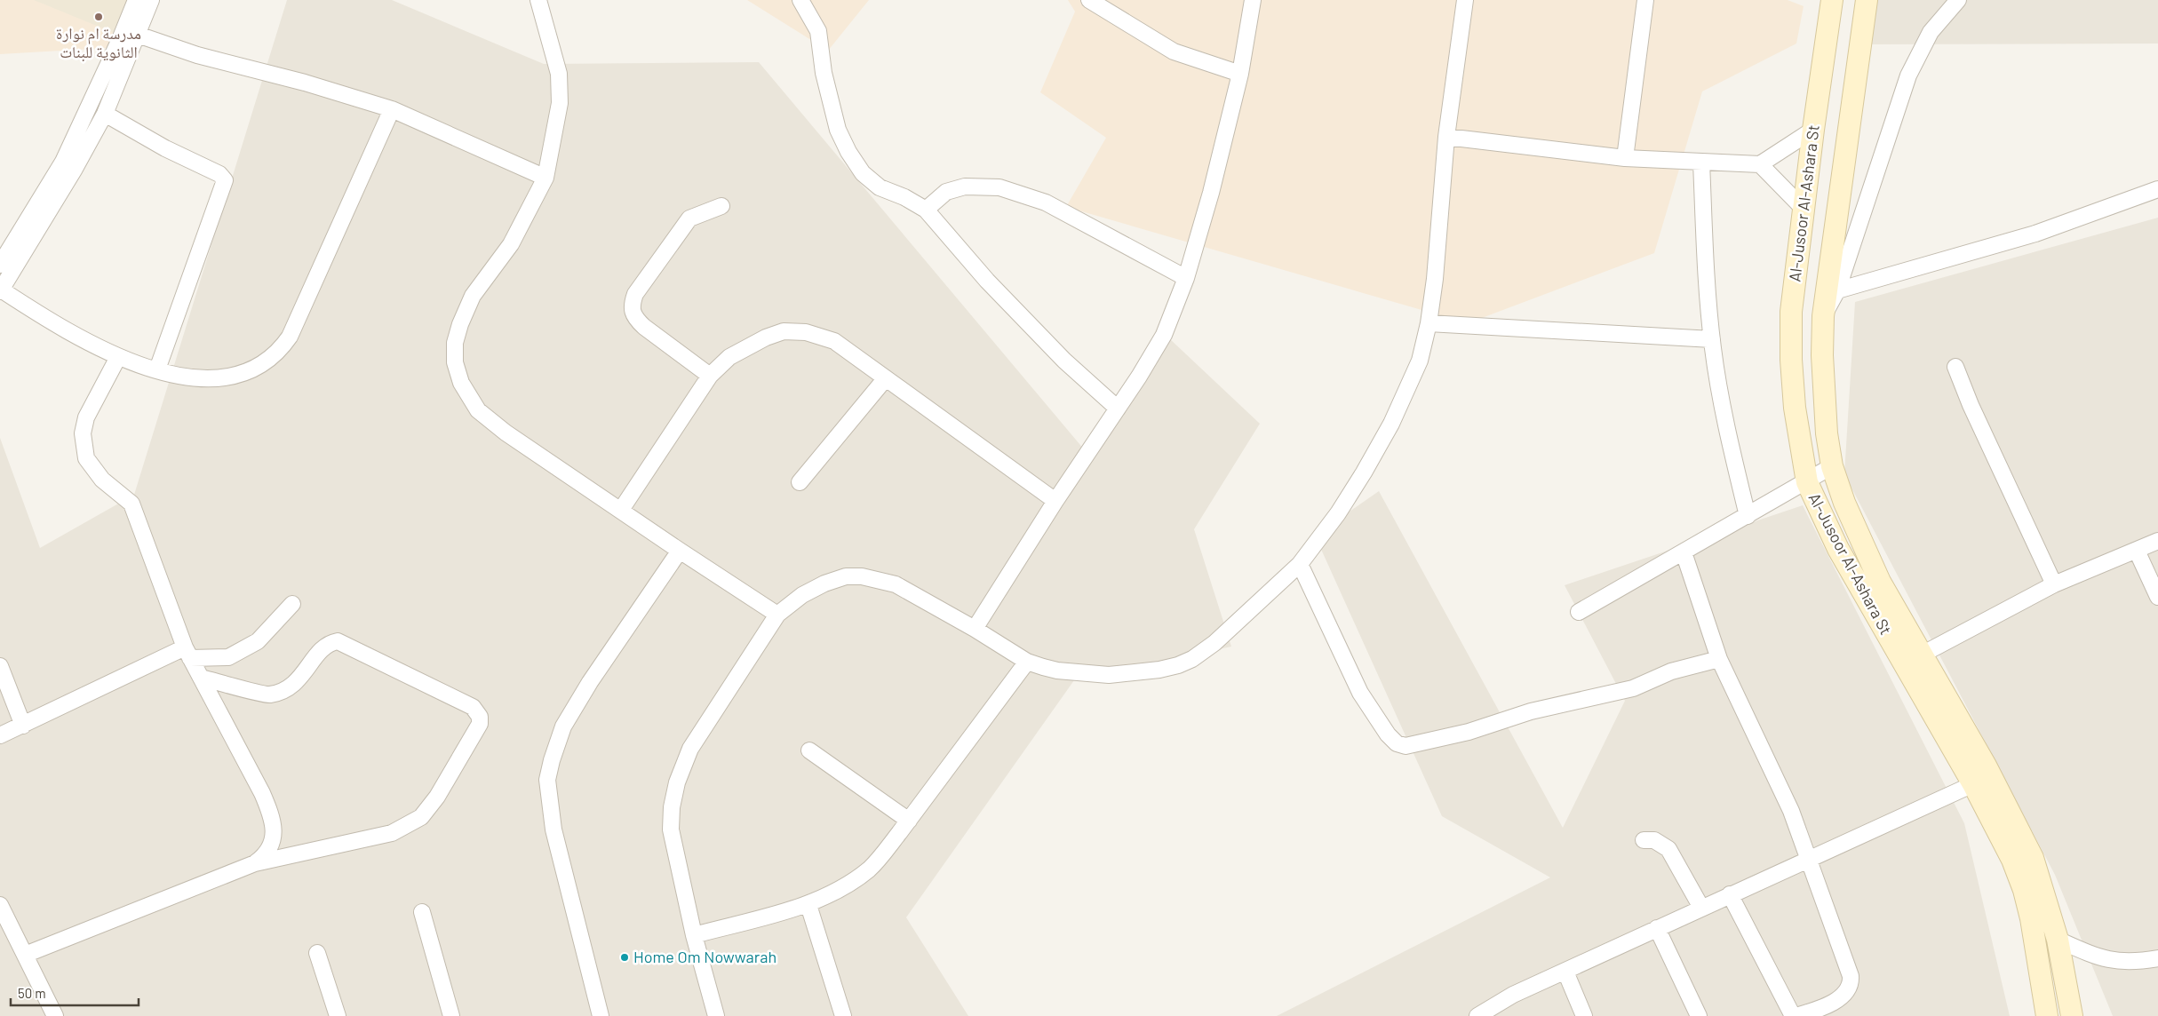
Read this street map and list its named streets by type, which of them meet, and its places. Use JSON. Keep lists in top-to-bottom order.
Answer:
{
  "streets": {
    "main road": ["Al-Jusoor Al-Ashara St"]
  },
  "places": ["مدرسة ام نوارة الثانوية للبنات", "Home Om Nowwarah"],
  "scale_bar": "50 m"
}
